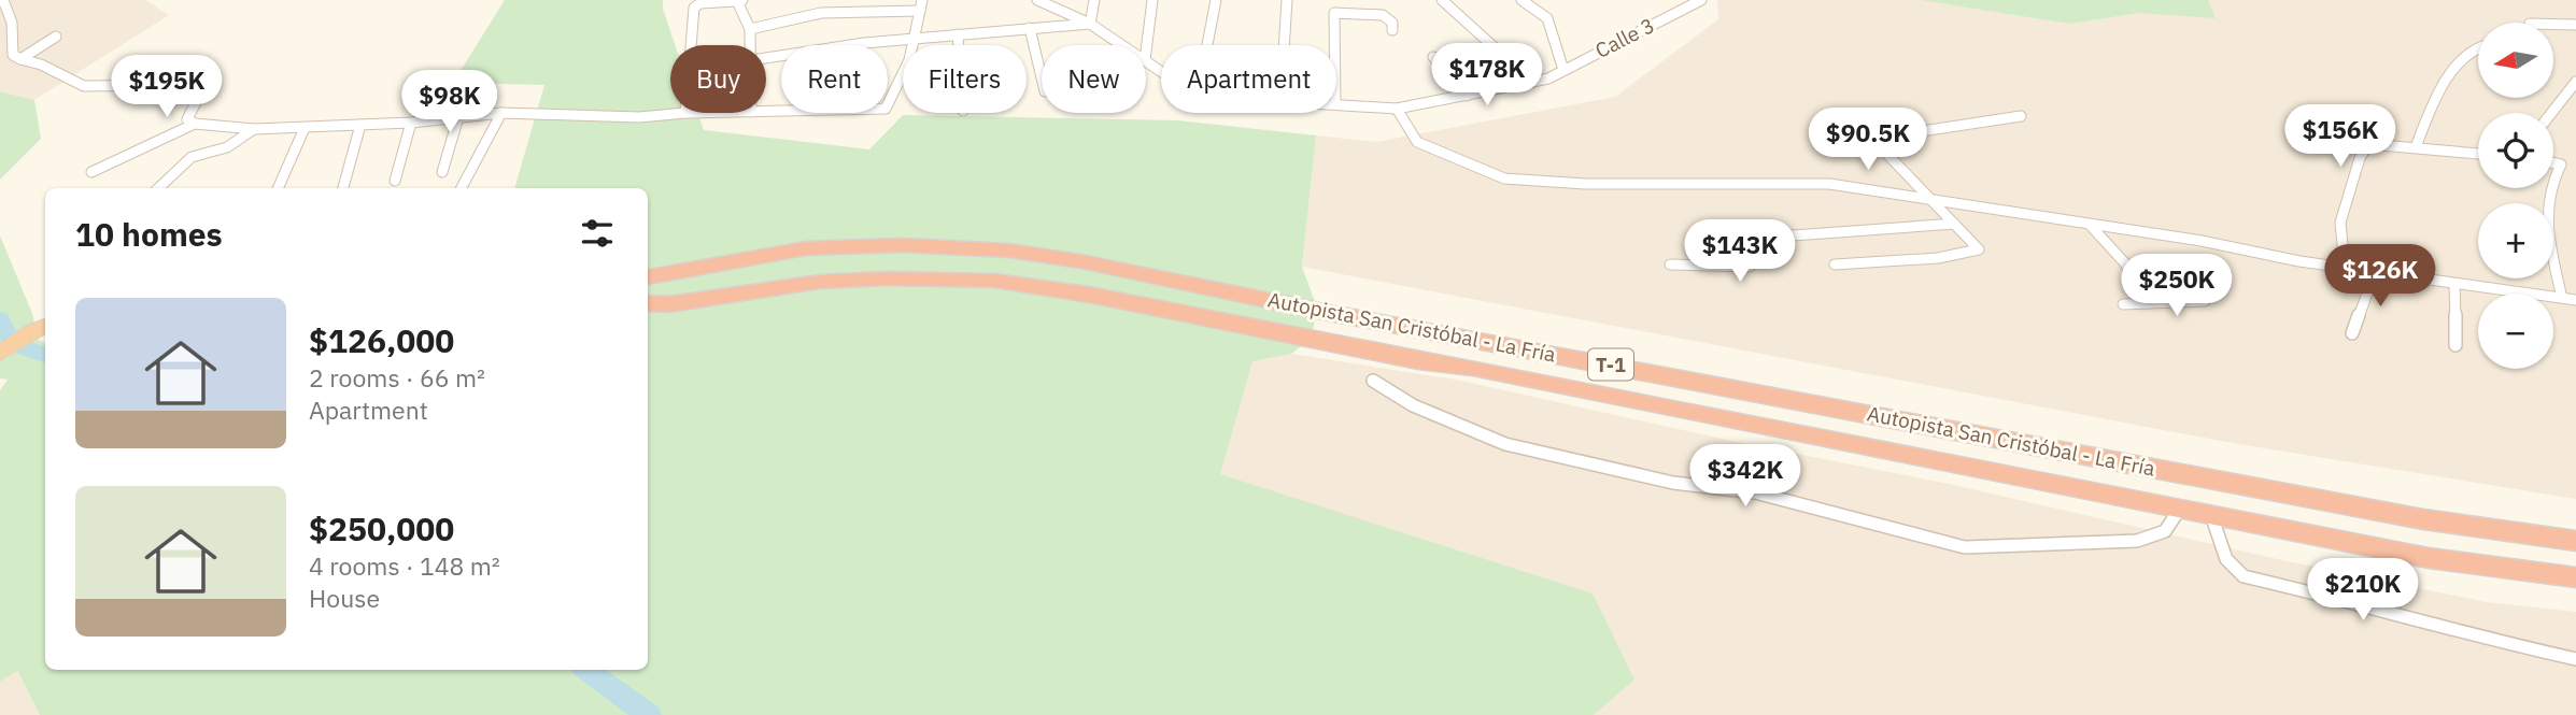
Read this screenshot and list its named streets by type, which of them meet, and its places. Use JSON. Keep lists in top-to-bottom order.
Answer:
{
  "streets": {
    "highway": ["Autopista San Cristóbal - La Fría", "T-1"],
    "street": ["Calle 3"]
  },
  "north": "left",
  "page": {
    "map_buttons": ["+", "−"],
    "price": [
      "$178K",
      "$195K",
      "$98K",
      "$156K",
      "$90.5K",
      "$143K",
      "$126K",
      "$250K",
      "$342K",
      "$210K"
    ],
    "chip": [
      "Buy",
      "Rent",
      "Filters",
      "New",
      "Apartment"
    ],
    "heading": "10 homes",
    "list": [
      {
        "name": "$126,000",
        "note": "2 rooms · 66 m² · Apartment"
      },
      {
        "name": "$250,000",
        "note": "4 rooms · 148 m² · House"
      }
    ]
  }
}
